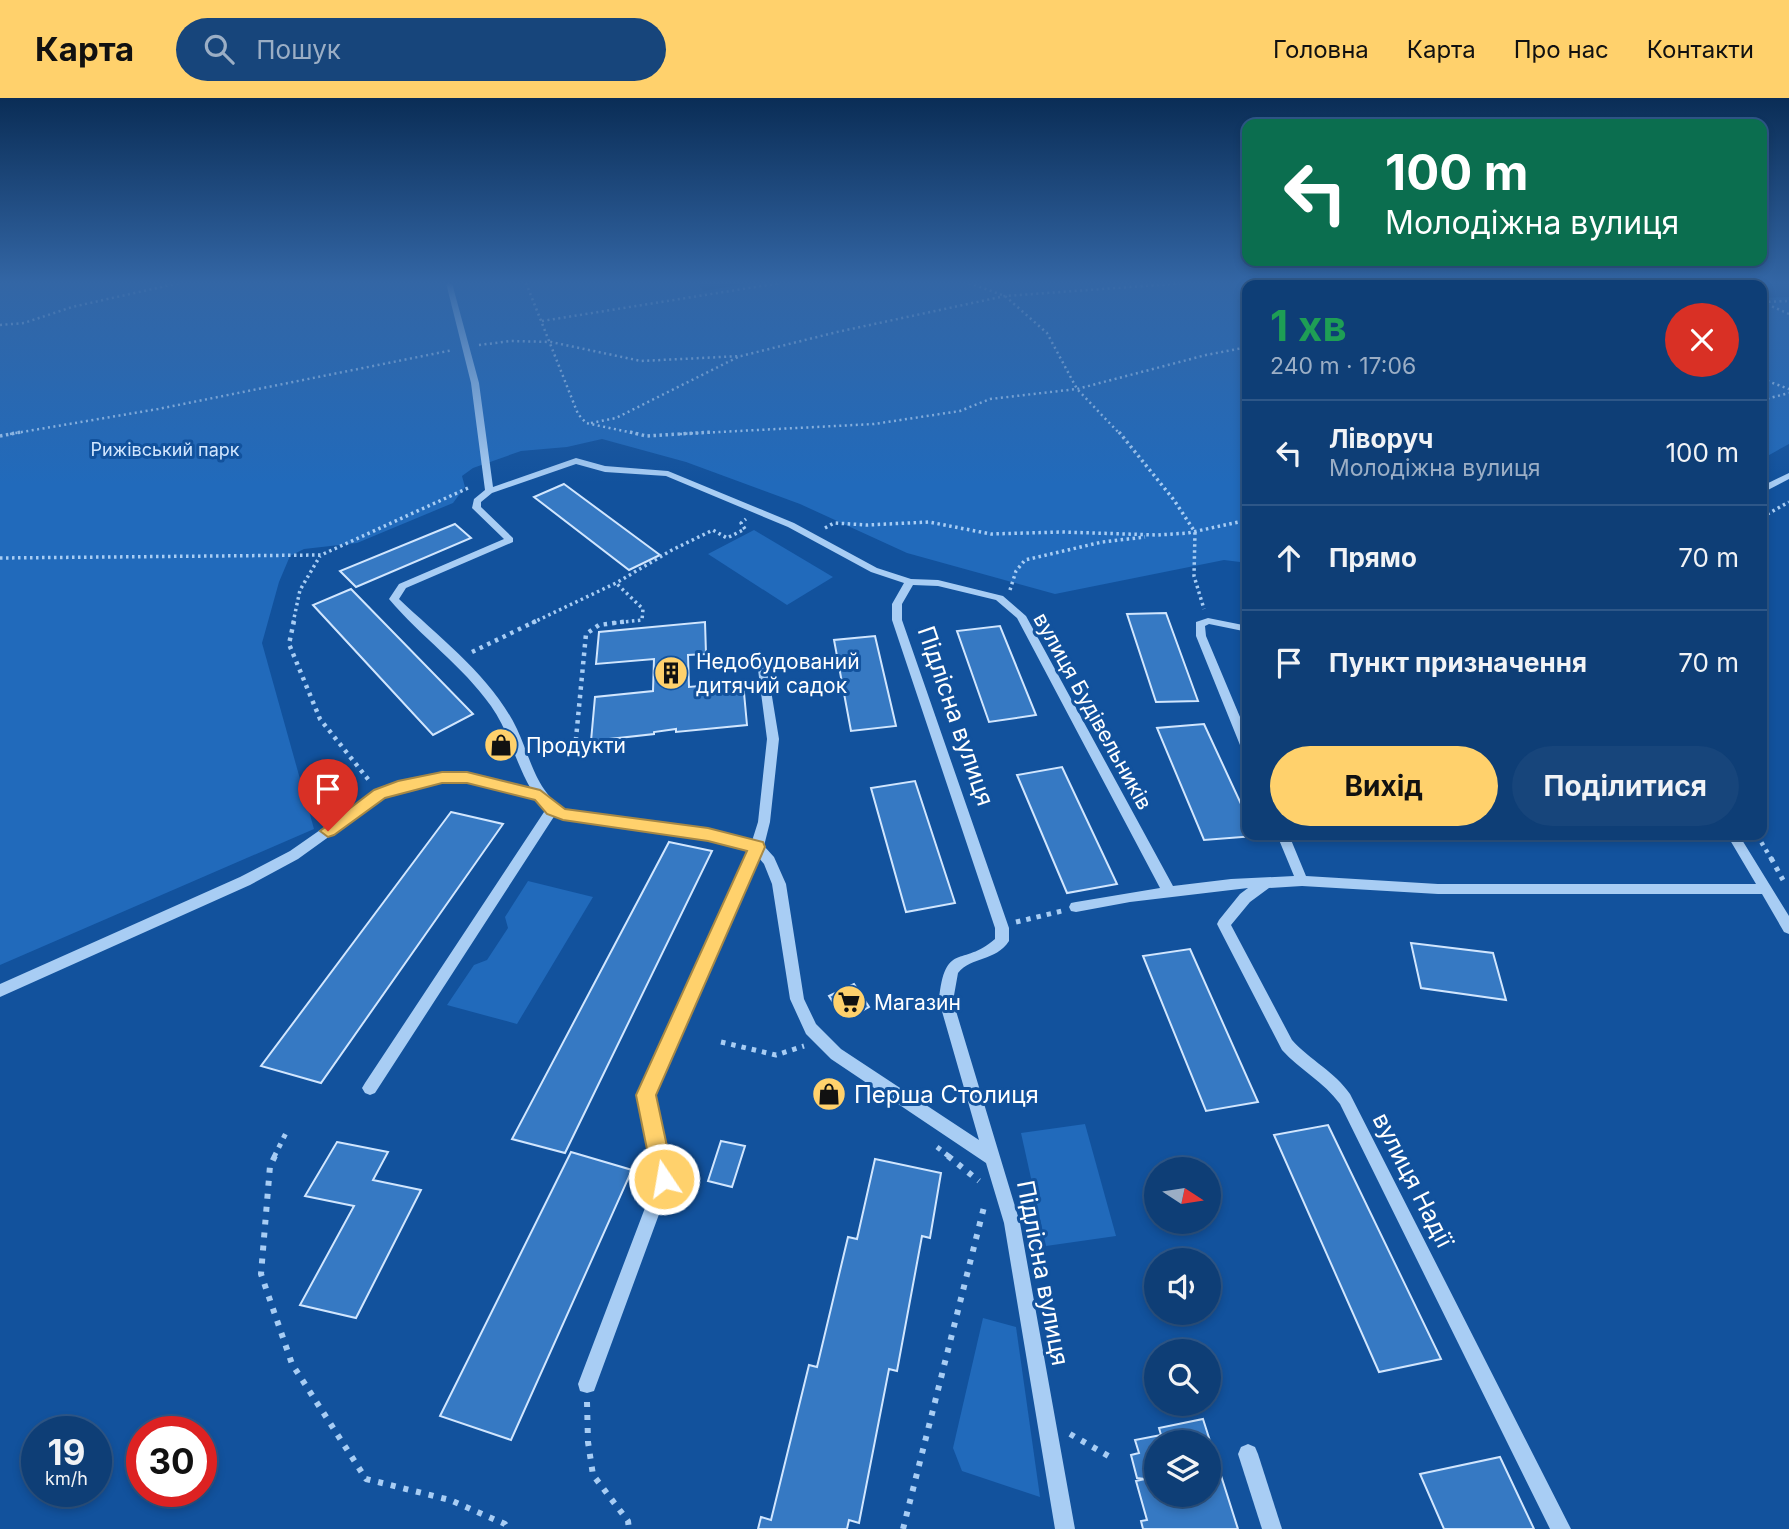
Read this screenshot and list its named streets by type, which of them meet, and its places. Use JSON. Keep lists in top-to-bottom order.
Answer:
{
  "streets": {
    "street": ["вулиця Будівельників", "Підлісна вулиця", "вулиця Надії"]
  },
  "parks": ["Рижівський парк"],
  "places": {
    "building": ["Недобудований дитячий садок"],
    "shop": ["Продукти", "Перша Столиця"],
    "supermarket": ["Магазин"]
  },
  "north": "right",
  "page": {
    "header": "Карта",
    "search": "Пошук",
    "nav": [
      "Головна",
      "Карта",
      "Про нас",
      "Контакти"
    ],
    "turn": ["100 m", "Молодіжна вулиця"],
    "heading": ["1 хв", "240 m · 17:06"],
    "list": [
      {
        "name": "Ліворуч",
        "note": "Молодіжна вулиця",
        "value": "100 m"
      },
      {
        "name": "Прямо",
        "value": "70 m"
      },
      {
        "name": "Пункт призначення",
        "value": "70 m"
      }
    ],
    "buttons": ["Вихід", "Поділитися"],
    "speed": "19 km/h",
    "limit": "30"
  }
}
